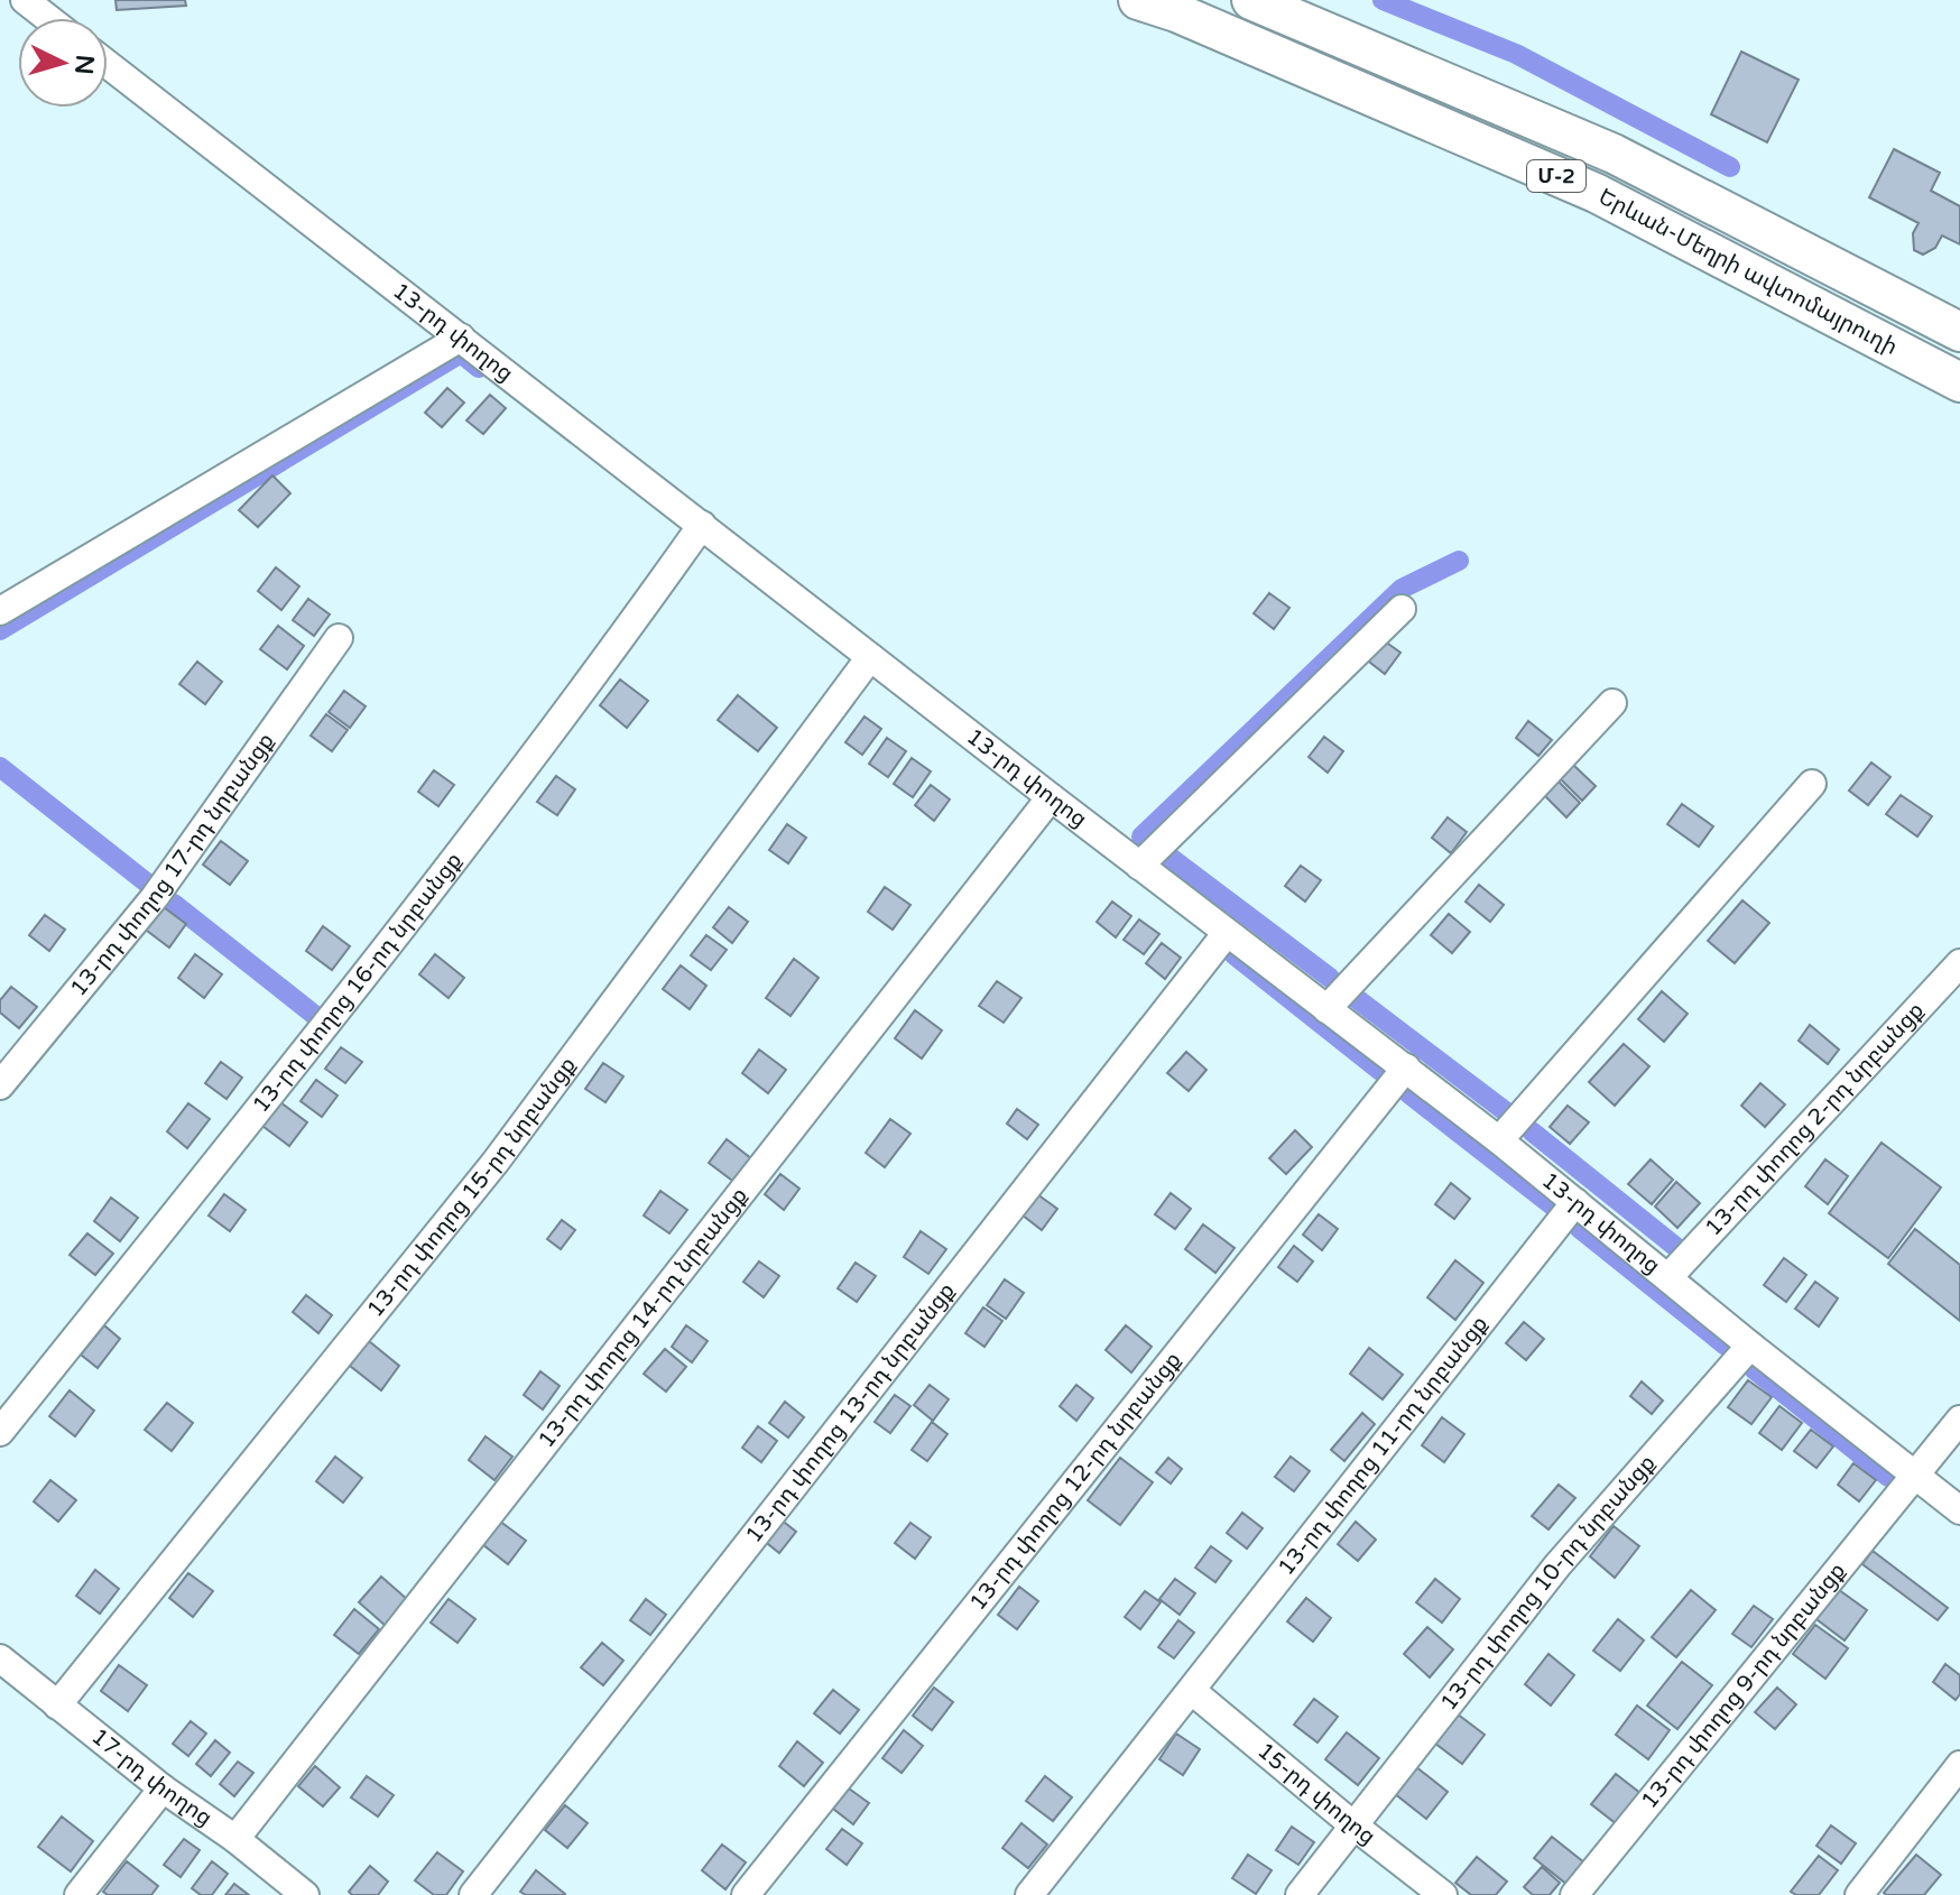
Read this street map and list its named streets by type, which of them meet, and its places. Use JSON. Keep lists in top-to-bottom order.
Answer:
{
  "streets": {
    "highway": ["Մ-2", "Երևան-Մեղրի ավտոմայրուղի"],
    "street": [
      "13-րդ փողոց",
      "13-րդ փողոց 17-րդ նրբանցք",
      "13-րդ փողոց 16-րդ նրբանցք",
      "13-րդ փողոց 2-րդ նրբանցք",
      "13-րդ փողոց 15-րդ նրբանցք",
      "13-րդ փողոց 14-րդ նրբանցք",
      "13-րդ փողոց 13-րդ նրբանցք",
      "13-րդ փողոց 11-րդ նրբանցք",
      "13-րդ փողոց 12-րդ նրբանցք",
      "13-րդ փողոց 10-րդ նրբանցք",
      "13-րդ փողոց 9-րդ նրբանցք",
      "17-րդ փողոց",
      "15-րդ փողոց"
    ]
  },
  "crossings": [
    ["13-րդ փողոց", "13-րդ փողոց 16-րդ նրբանցք"],
    ["13-րդ փողոց", "13-րդ փողոց 2-րդ նրբանցք"],
    ["13-րդ փողոց", "13-րդ փողոց 15-րդ նրբանցք"],
    ["13-րդ փողոց", "13-րդ փողոց 14-րդ նրբանցք"],
    ["13-րդ փողոց", "13-րդ փողոց 13-րդ նրբանցք"],
    ["13-րդ փողոց", "13-րդ փողոց 11-րդ նրբանցք"],
    ["13-րդ փողոց", "13-րդ փողոց 12-րդ նրբանցք"],
    ["13-րդ փողոց", "13-րդ փողոց 10-րդ նրբանցք"],
    ["13-րդ փողոց", "13-րդ փողոց 9-րդ նրբանցք"],
    ["13-րդ փողոց 15-րդ նրբանցք", "17-րդ փողոց"],
    ["13-րդ փողոց 14-րդ նրբանցք", "17-րդ փողոց"],
    ["13-րդ փողոց 11-րդ նրբանցք", "15-րդ փողոց"],
    ["13-րդ փողոց 10-րդ նրբանցք", "15-րդ փողոց"]
  ],
  "north": "right"
}
